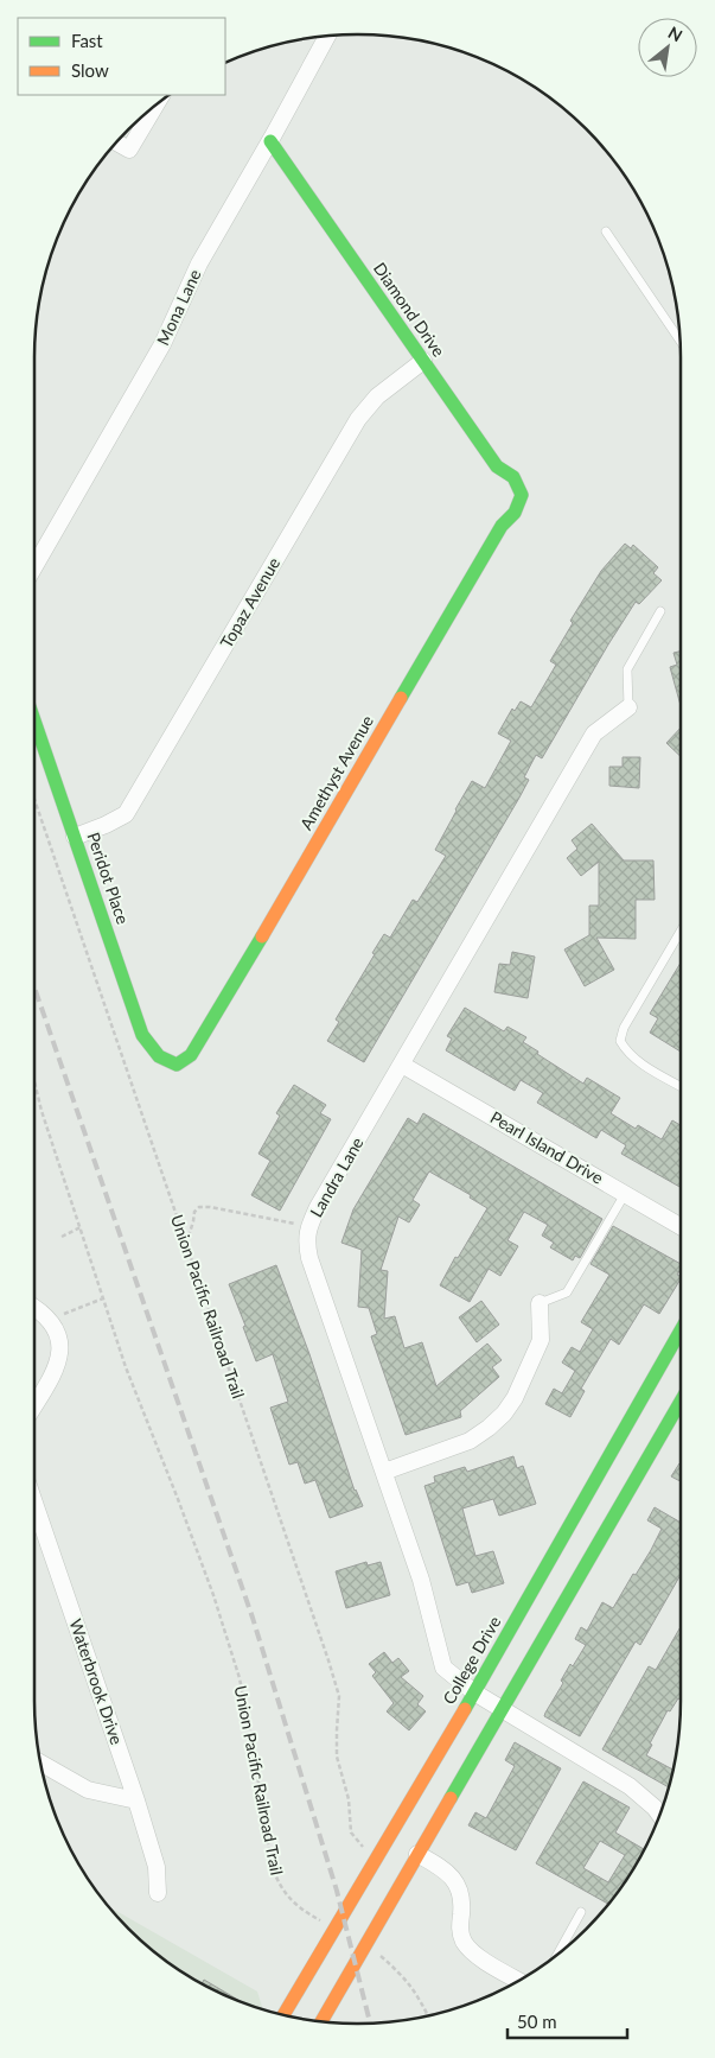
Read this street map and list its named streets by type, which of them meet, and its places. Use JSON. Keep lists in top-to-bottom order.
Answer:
{
  "streets": {
    "main road": [
      "Diamond Drive",
      "Amethyst Avenue",
      "Peridot Place",
      "College Drive"
    ],
    "street": [
      "Mona Lane",
      "Topaz Avenue",
      "Pearl Island Drive",
      "Landra Lane",
      "Waterbrook Drive"
    ],
    "path": ["Union Pacific Railroad Trail"]
  },
  "crossings": [
    ["Mona Lane", "Diamond Drive"],
    ["Diamond Drive", "Topaz Avenue"],
    ["Diamond Drive", "Amethyst Avenue"],
    ["Topaz Avenue", "Peridot Place"],
    ["Amethyst Avenue", "Peridot Place"],
    ["Pearl Island Drive", "Landra Lane"],
    ["Landra Lane", "College Drive"],
    ["Union Pacific Railroad Trail", "College Drive"]
  ],
  "legend": ["Fast", "Slow"],
  "scale_bar": "50 m",
  "north": "top right"
}
